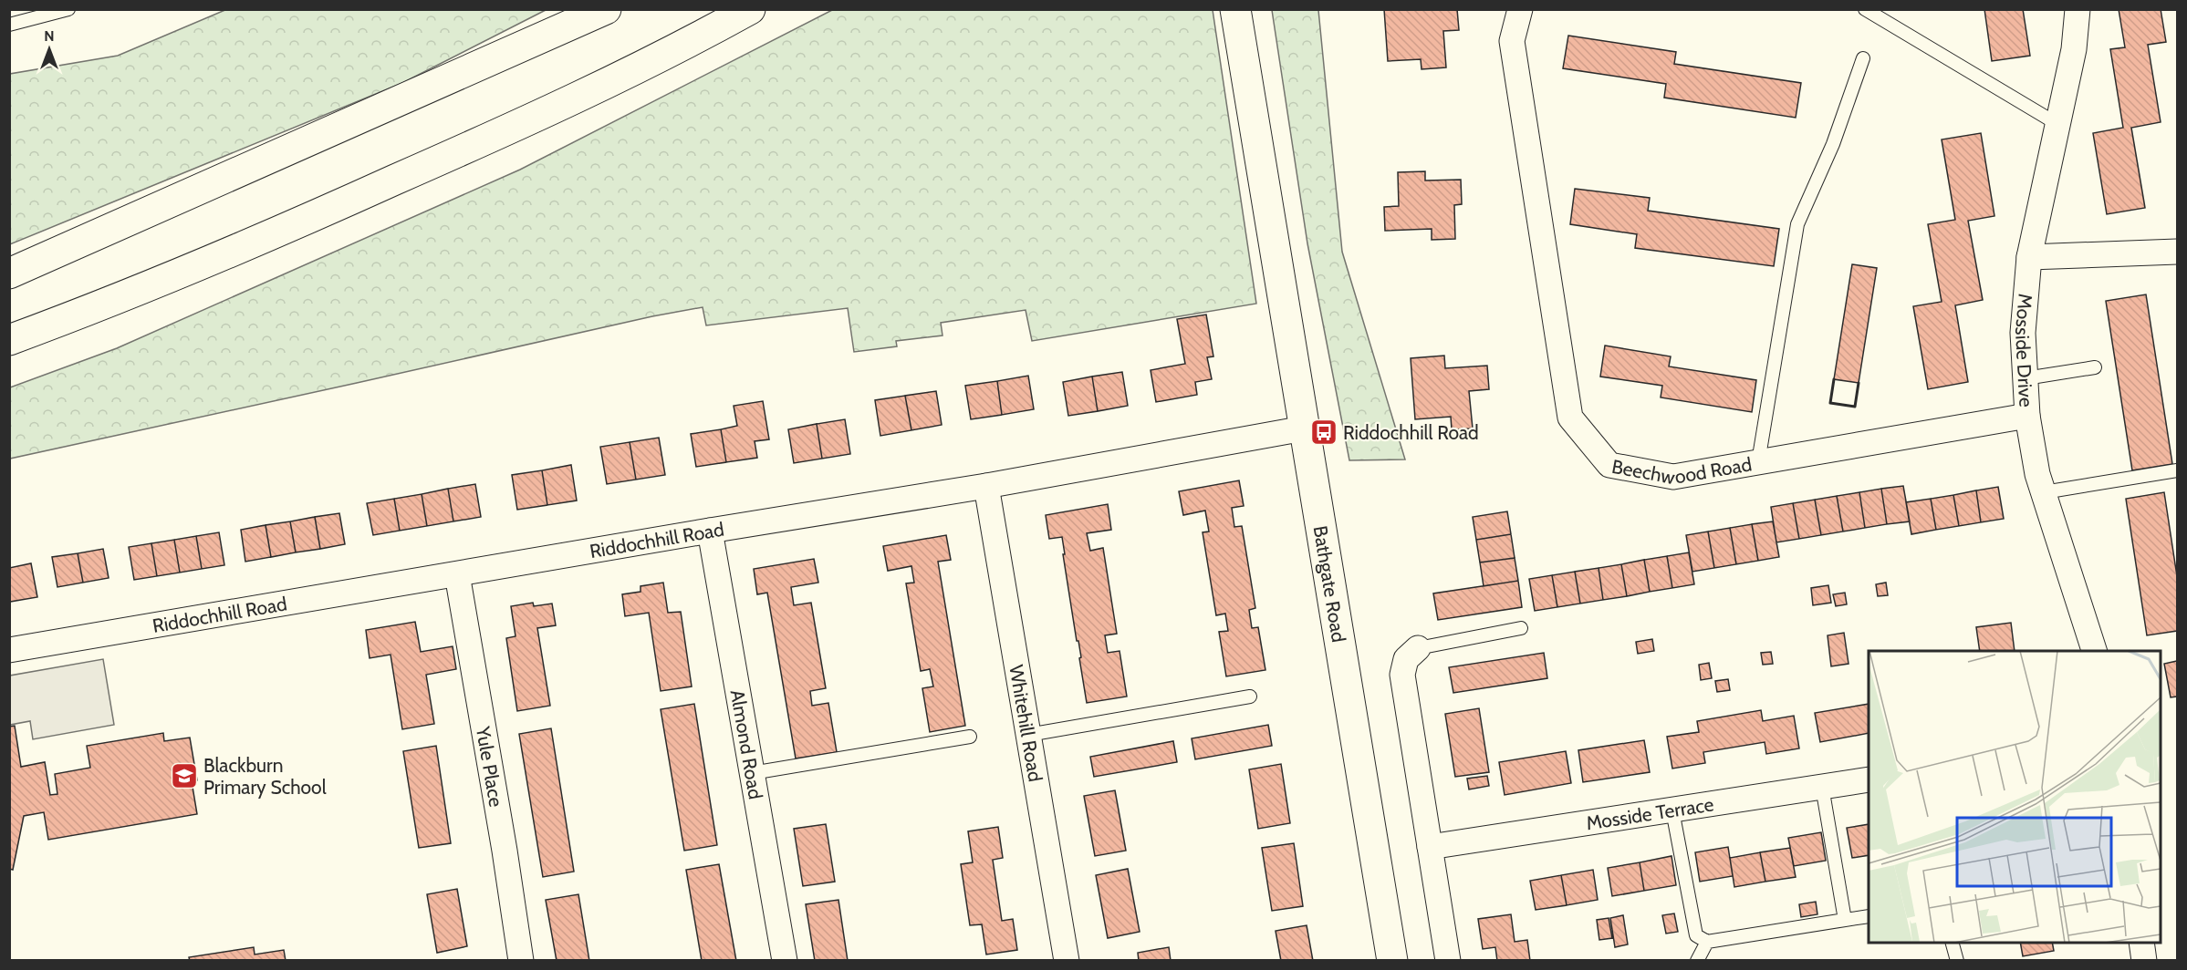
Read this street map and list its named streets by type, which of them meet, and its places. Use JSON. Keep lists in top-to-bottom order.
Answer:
{
  "streets": {
    "main road": ["Bathgate Road"],
    "street": [
      "Mosside Drive",
      "Beechwood Road",
      "Riddochhill Road",
      "Whitehill Road",
      "Almond Road",
      "Yule Place",
      "Mosside Terrace"
    ]
  },
  "crossings": [
    ["Mosside Drive", "Beechwood Road"],
    ["Riddochhill Road", "Bathgate Road"],
    ["Riddochhill Road", "Whitehill Road"],
    ["Riddochhill Road", "Almond Road"],
    ["Riddochhill Road", "Yule Place"]
  ],
  "places": {
    "bus stop": ["Riddochhill Road"],
    "school or university": ["Blackburn Primary School"]
  },
  "north": "top"
}
